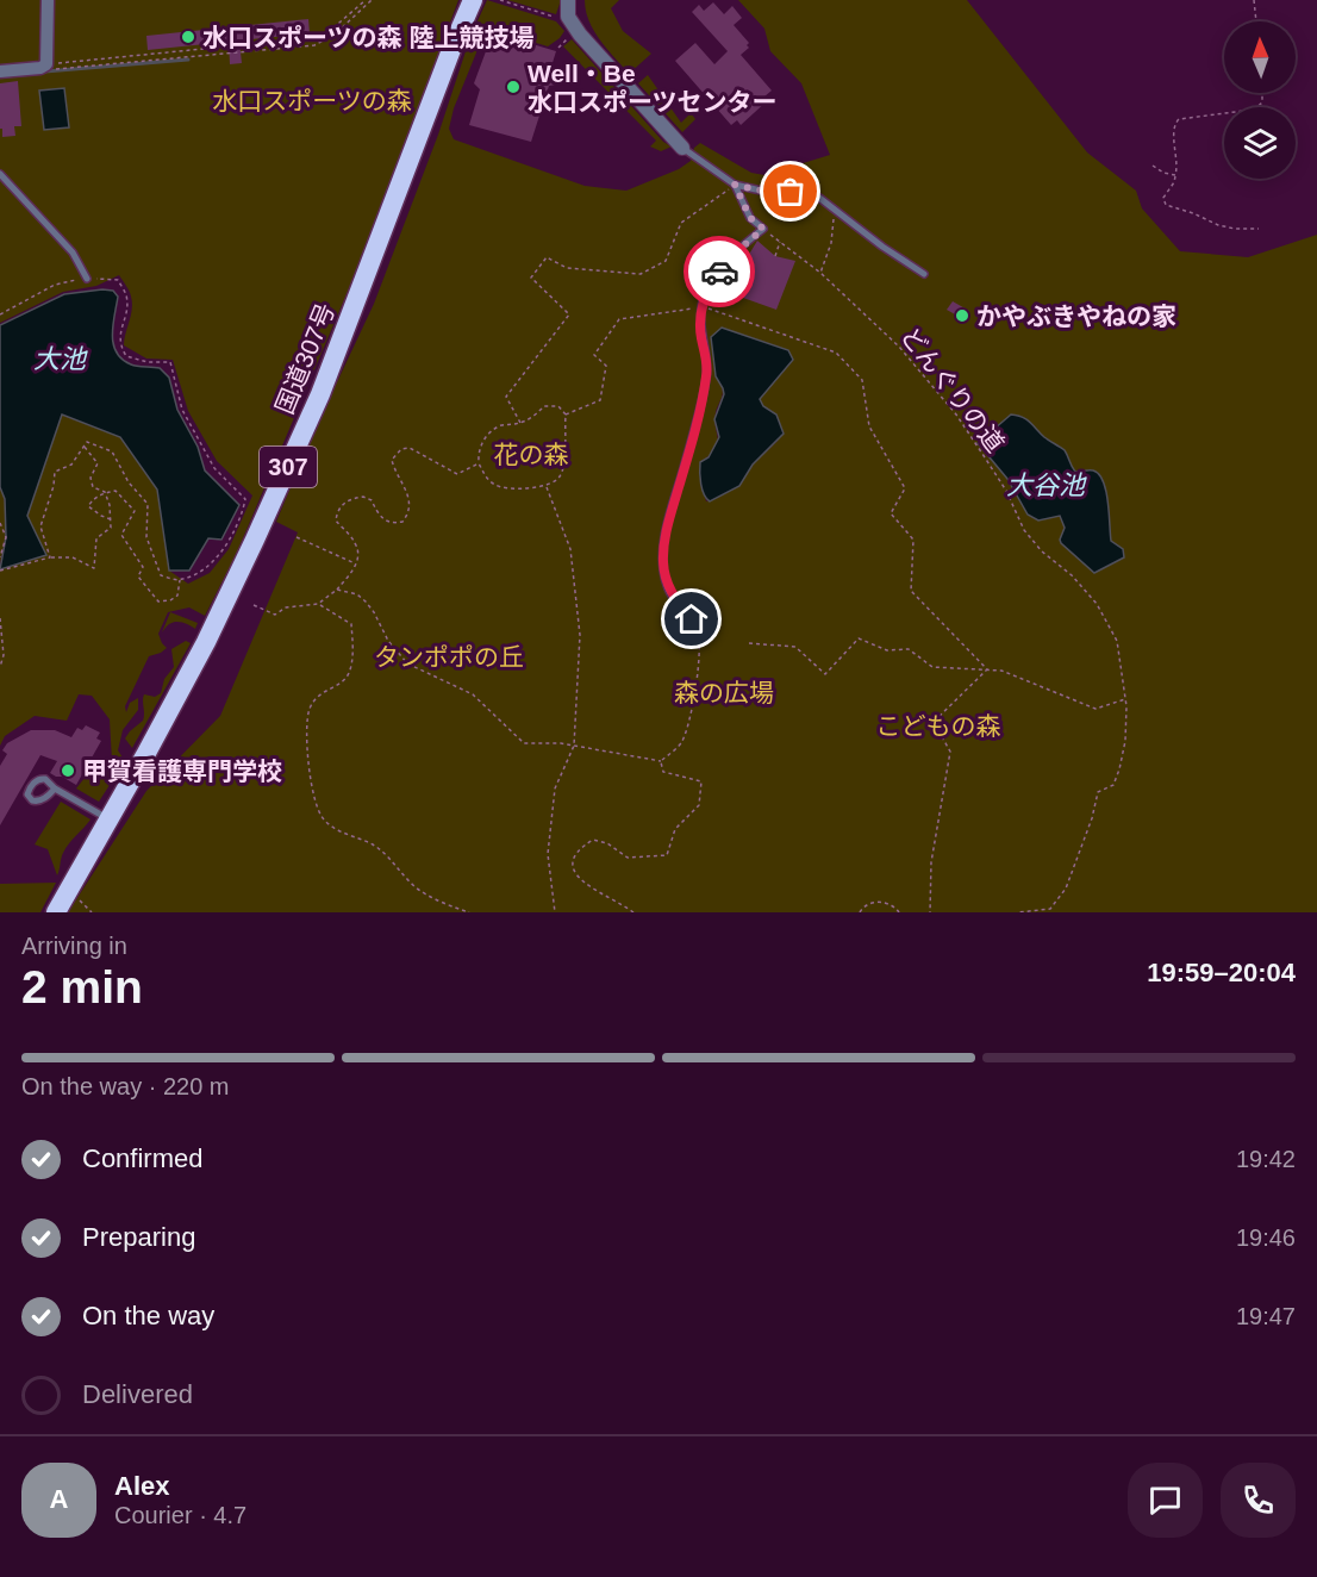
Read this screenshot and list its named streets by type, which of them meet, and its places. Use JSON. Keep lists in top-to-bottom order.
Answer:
{
  "streets": {
    "highway": ["国道307号", "307"],
    "path": ["どんぐりの道"]
  },
  "water": ["大池", "大谷池"],
  "parks": [
    "水口スポーツの森",
    "花の森",
    "タンポポの丘",
    "森の広場",
    "こどもの森"
  ],
  "places": [
    "水口スポーツの森 陸上競技場",
    "Well・Be 水口スポーツセンター",
    "かやぶきやねの家",
    "甲賀看護専門学校"
  ],
  "north": "top",
  "page": {
    "heading": ["2 min", "Arriving in", "19:59–20:04"],
    "panel": ["Alex", "Courier · 4.7"],
    "bar": "On the way · 220 m",
    "list": [
      ["Confirmed", "19:42"],
      ["Preparing", "19:46"],
      ["On the way", "19:47"],
      "Delivered"
    ],
    "round": "A"
  }
}
